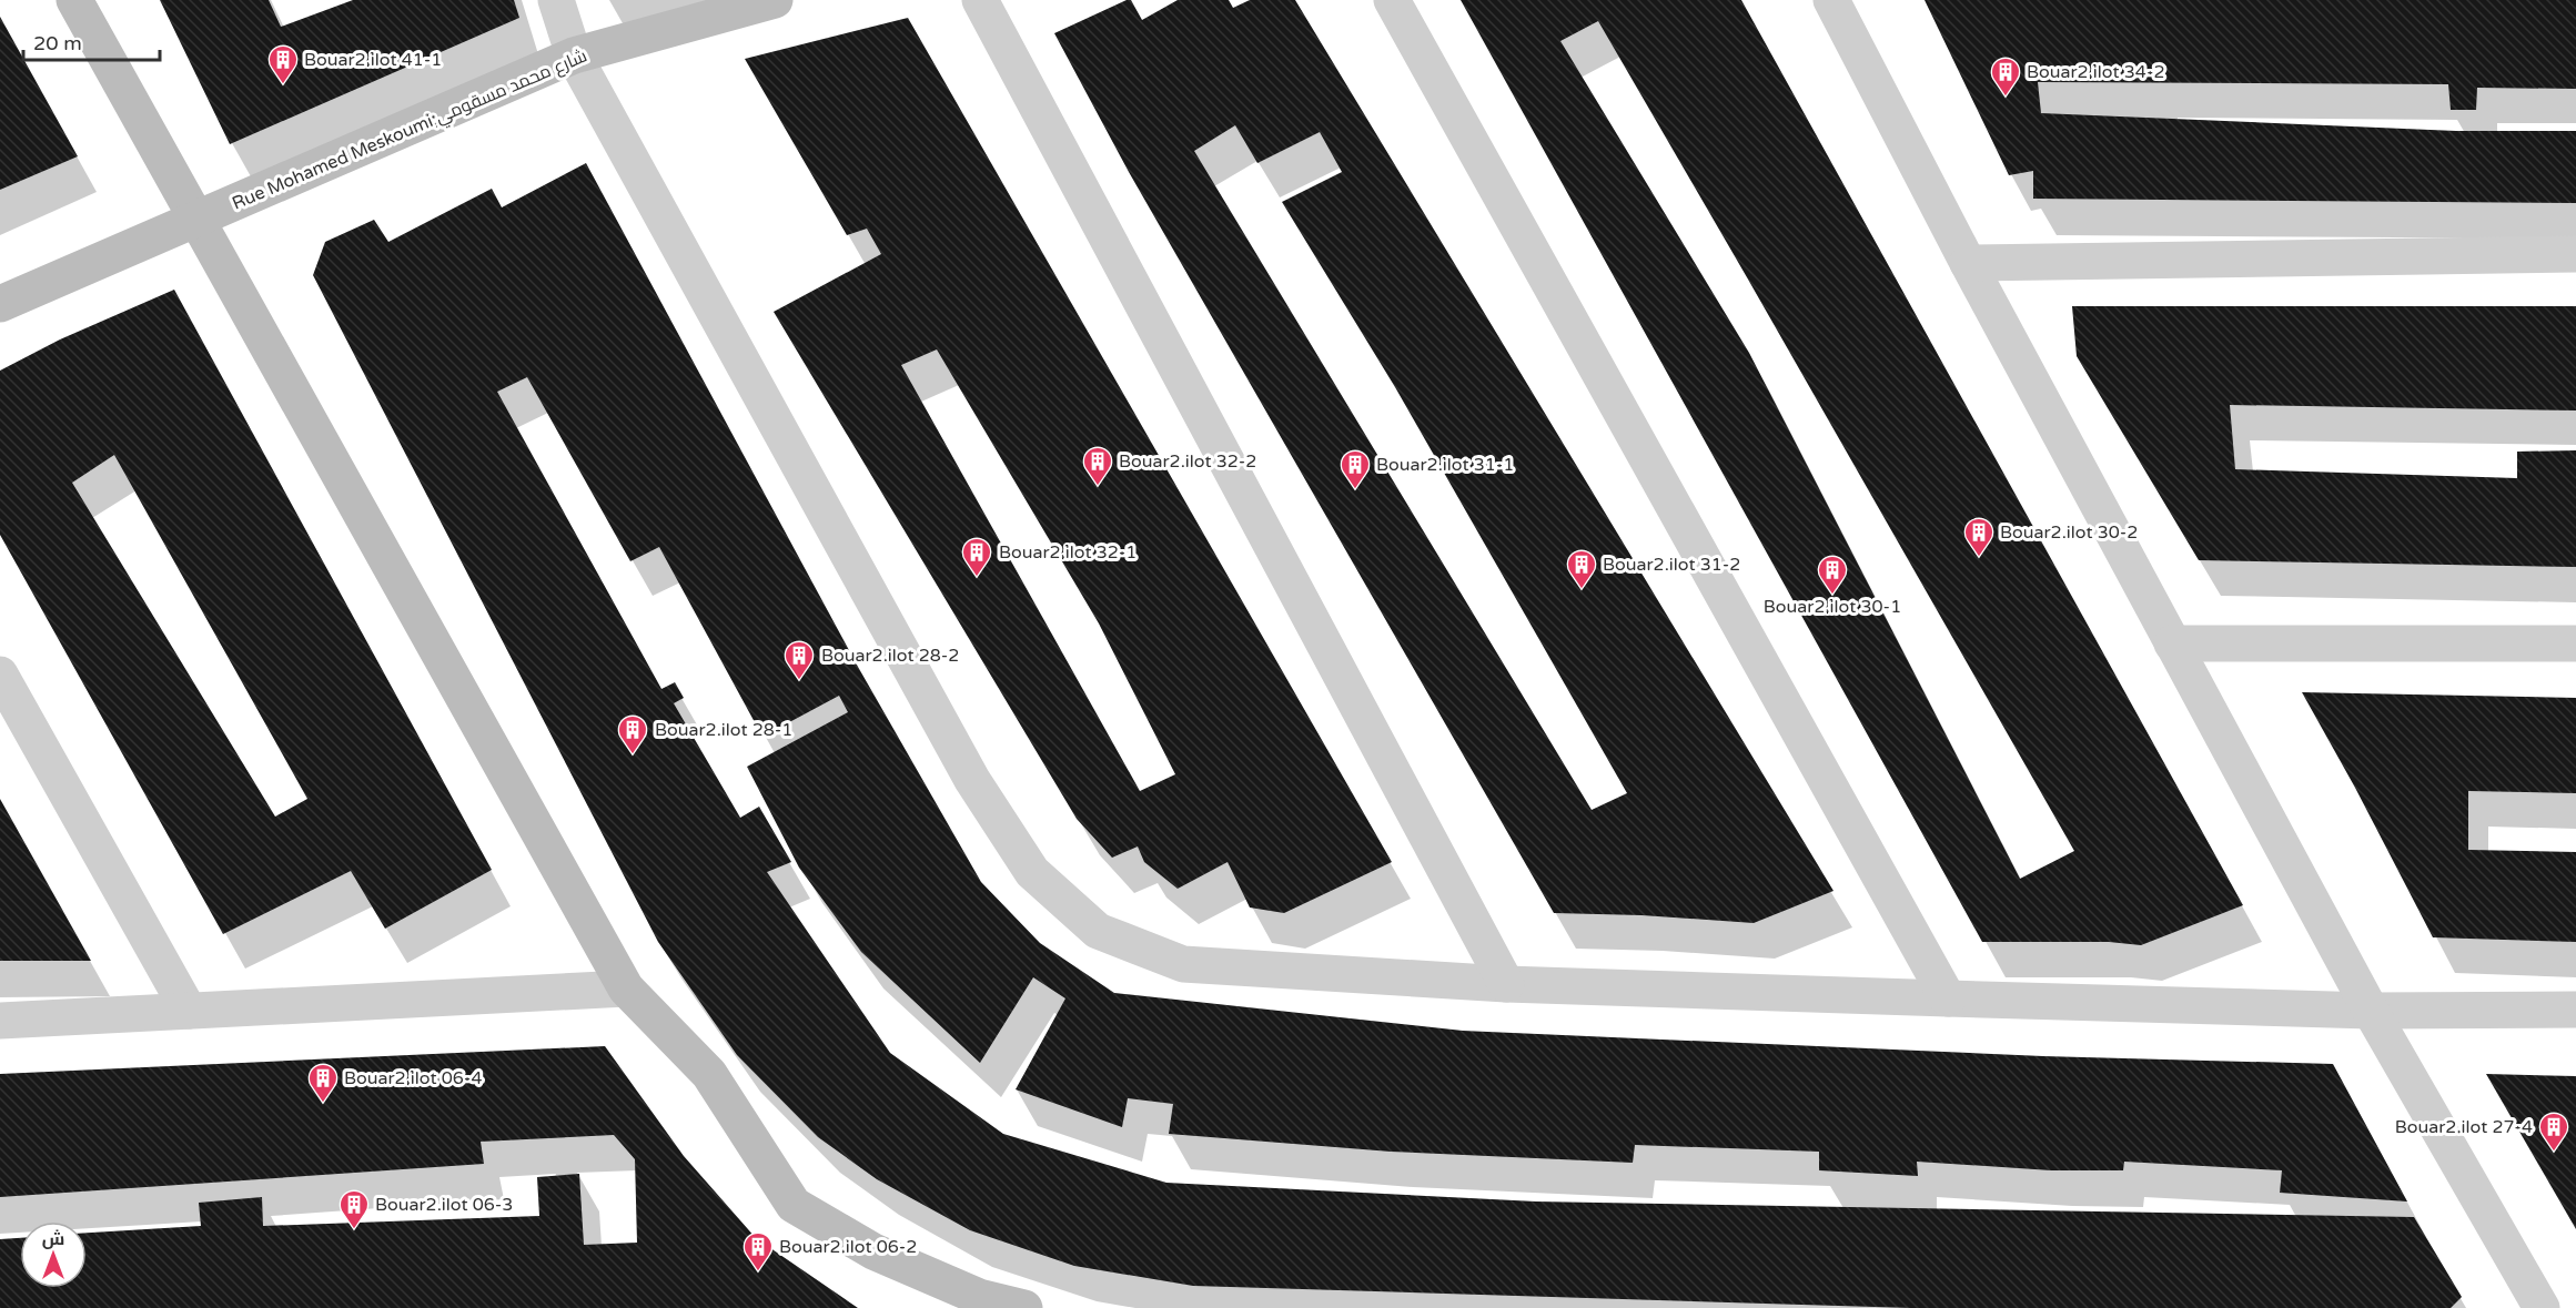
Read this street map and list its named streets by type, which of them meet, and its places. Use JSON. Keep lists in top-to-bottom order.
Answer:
{
  "streets": {
    "street": ["Rue Mohamed Meskoumi;شارع محمد مسقومي"]
  },
  "places": {
    "building": [
      "Bouar2.ilot 41-1",
      "Bouar2.ilot 34-2",
      "Bouar2.ilot 32-2",
      "Bouar2.ilot 31-1",
      "Bouar2.ilot 30-2",
      "Bouar2.ilot 32-1",
      "Bouar2.ilot 31-2",
      "Bouar2.ilot 30-1",
      "Bouar2.ilot 28-2",
      "Bouar2.ilot 28-1",
      "Bouar2.ilot 06-4",
      "Bouar2.ilot 27-4",
      "Bouar2.ilot 06-3",
      "Bouar2.ilot 06-2"
    ]
  },
  "scale_bar": "20 m",
  "north": "top"
}
